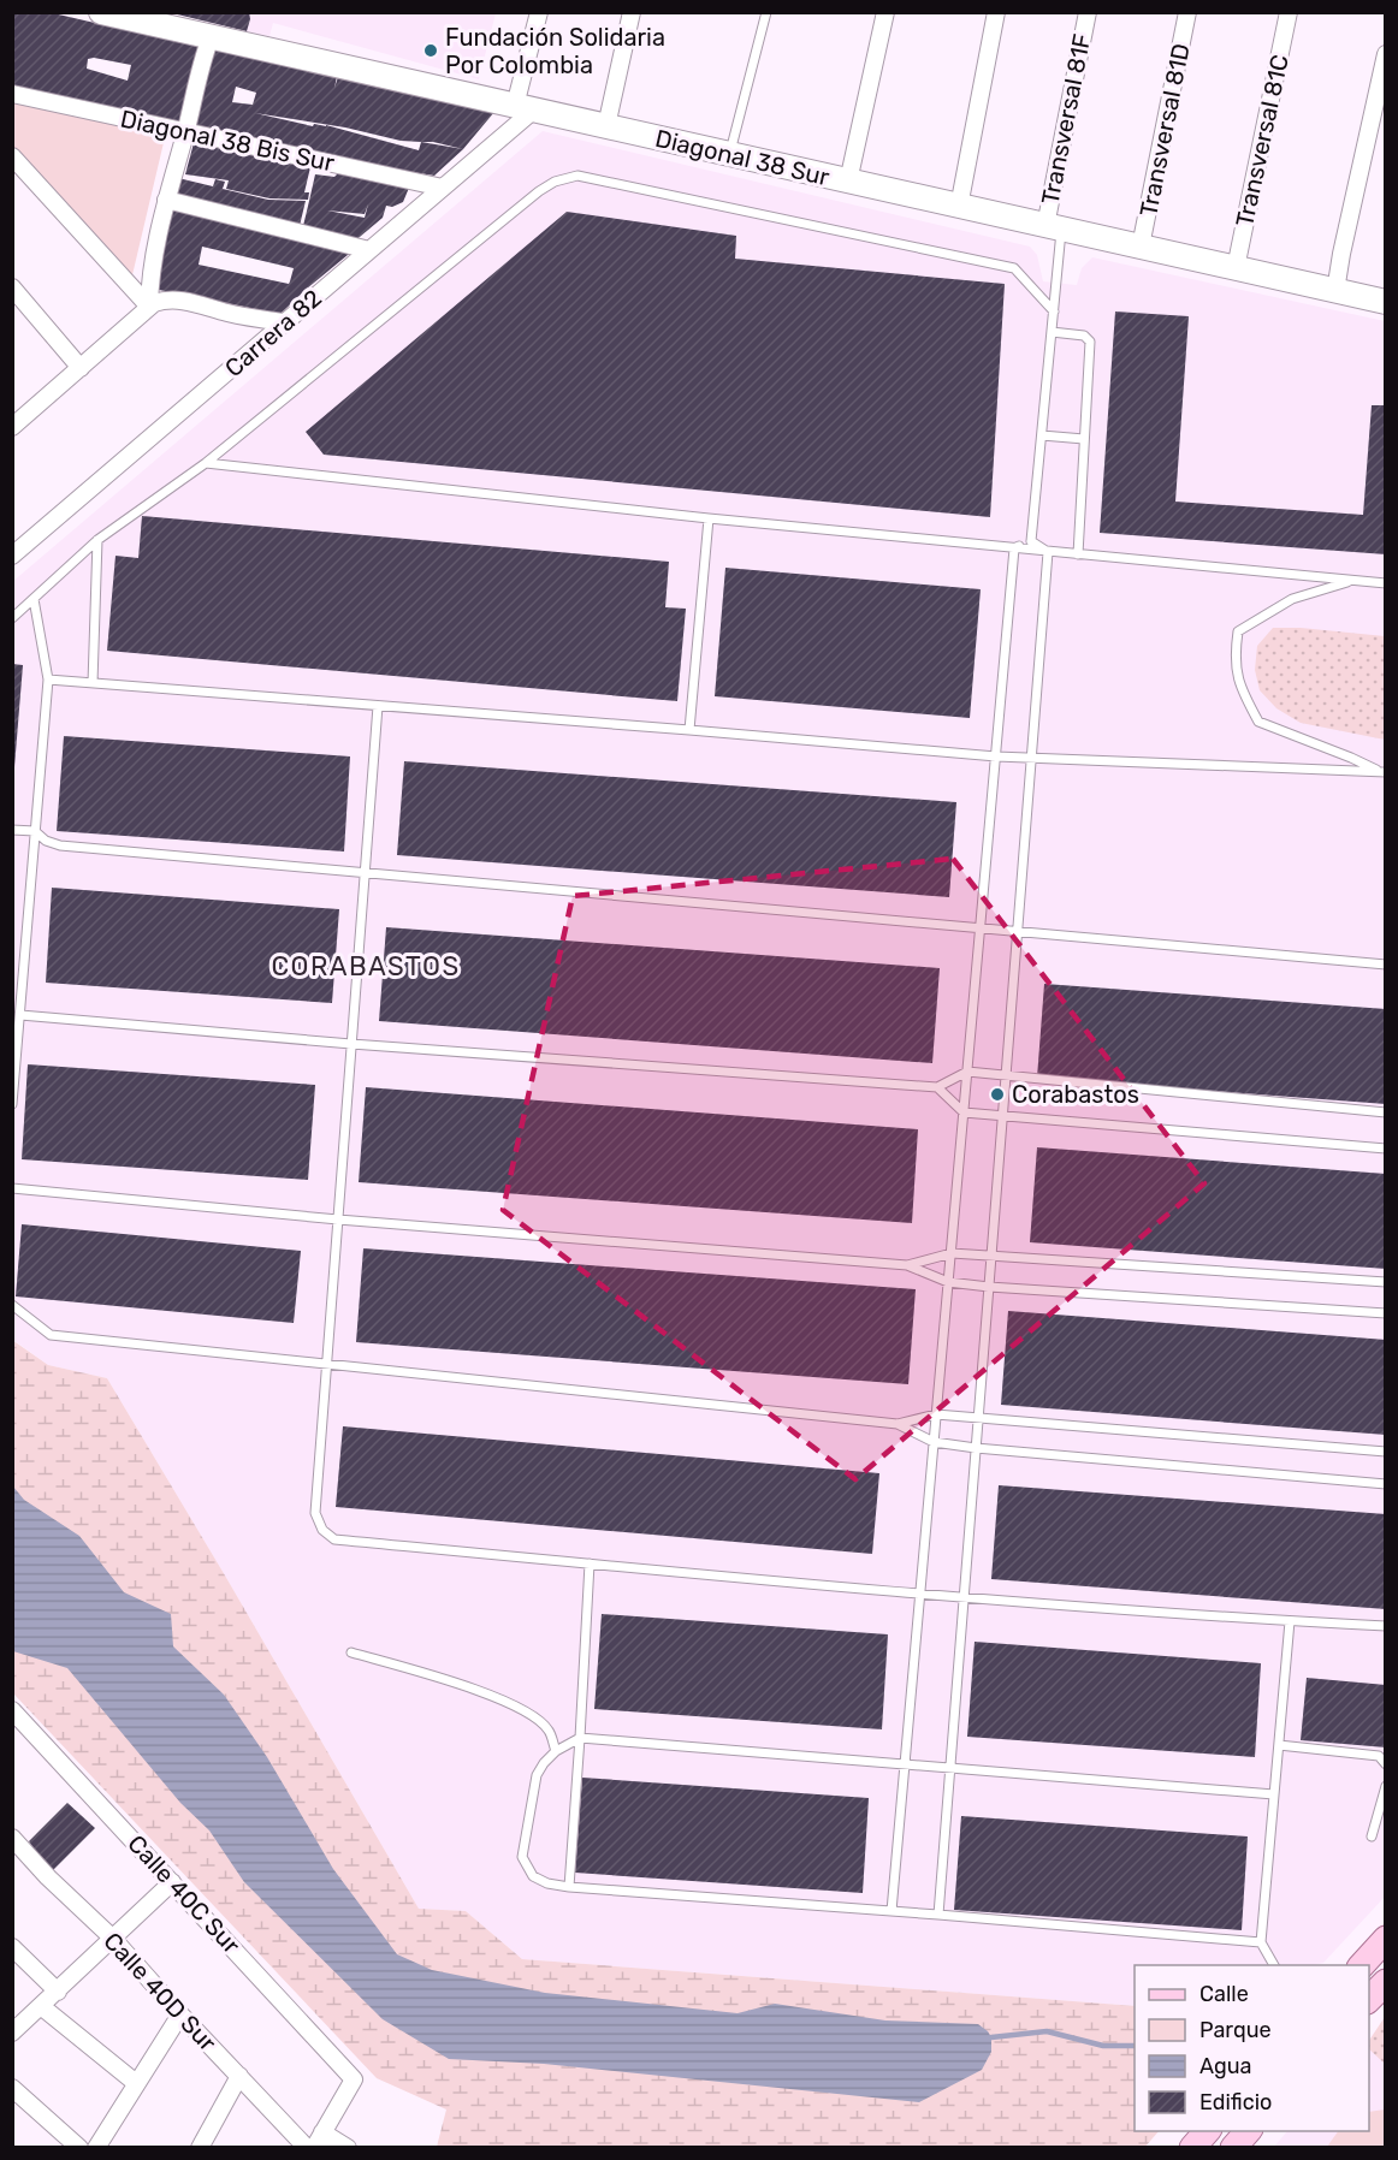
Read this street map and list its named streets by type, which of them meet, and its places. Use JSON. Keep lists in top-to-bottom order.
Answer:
{
  "streets": {
    "street": [
      "Transversal 81F",
      "Transversal 81D",
      "Diagonal 38 Bis Sur",
      "Transversal 81C",
      "Diagonal 38 Sur",
      "Carrera 82",
      "Calle 40C Sur",
      "Calle 40D Sur"
    ]
  },
  "crossings": [
    ["Transversal 81F", "Diagonal 38 Sur"],
    ["Transversal 81D", "Diagonal 38 Sur"],
    ["Diagonal 38 Bis Sur", "Carrera 82"],
    ["Transversal 81C", "Diagonal 38 Sur"],
    ["Diagonal 38 Sur", "Carrera 82"]
  ],
  "districts": ["CORABASTOS"],
  "places": ["Fundación Solidaria Por Colombia", "Corabastos"],
  "legend": [
    "Calle",
    "Parque",
    "Agua",
    "Edificio"
  ]
}
